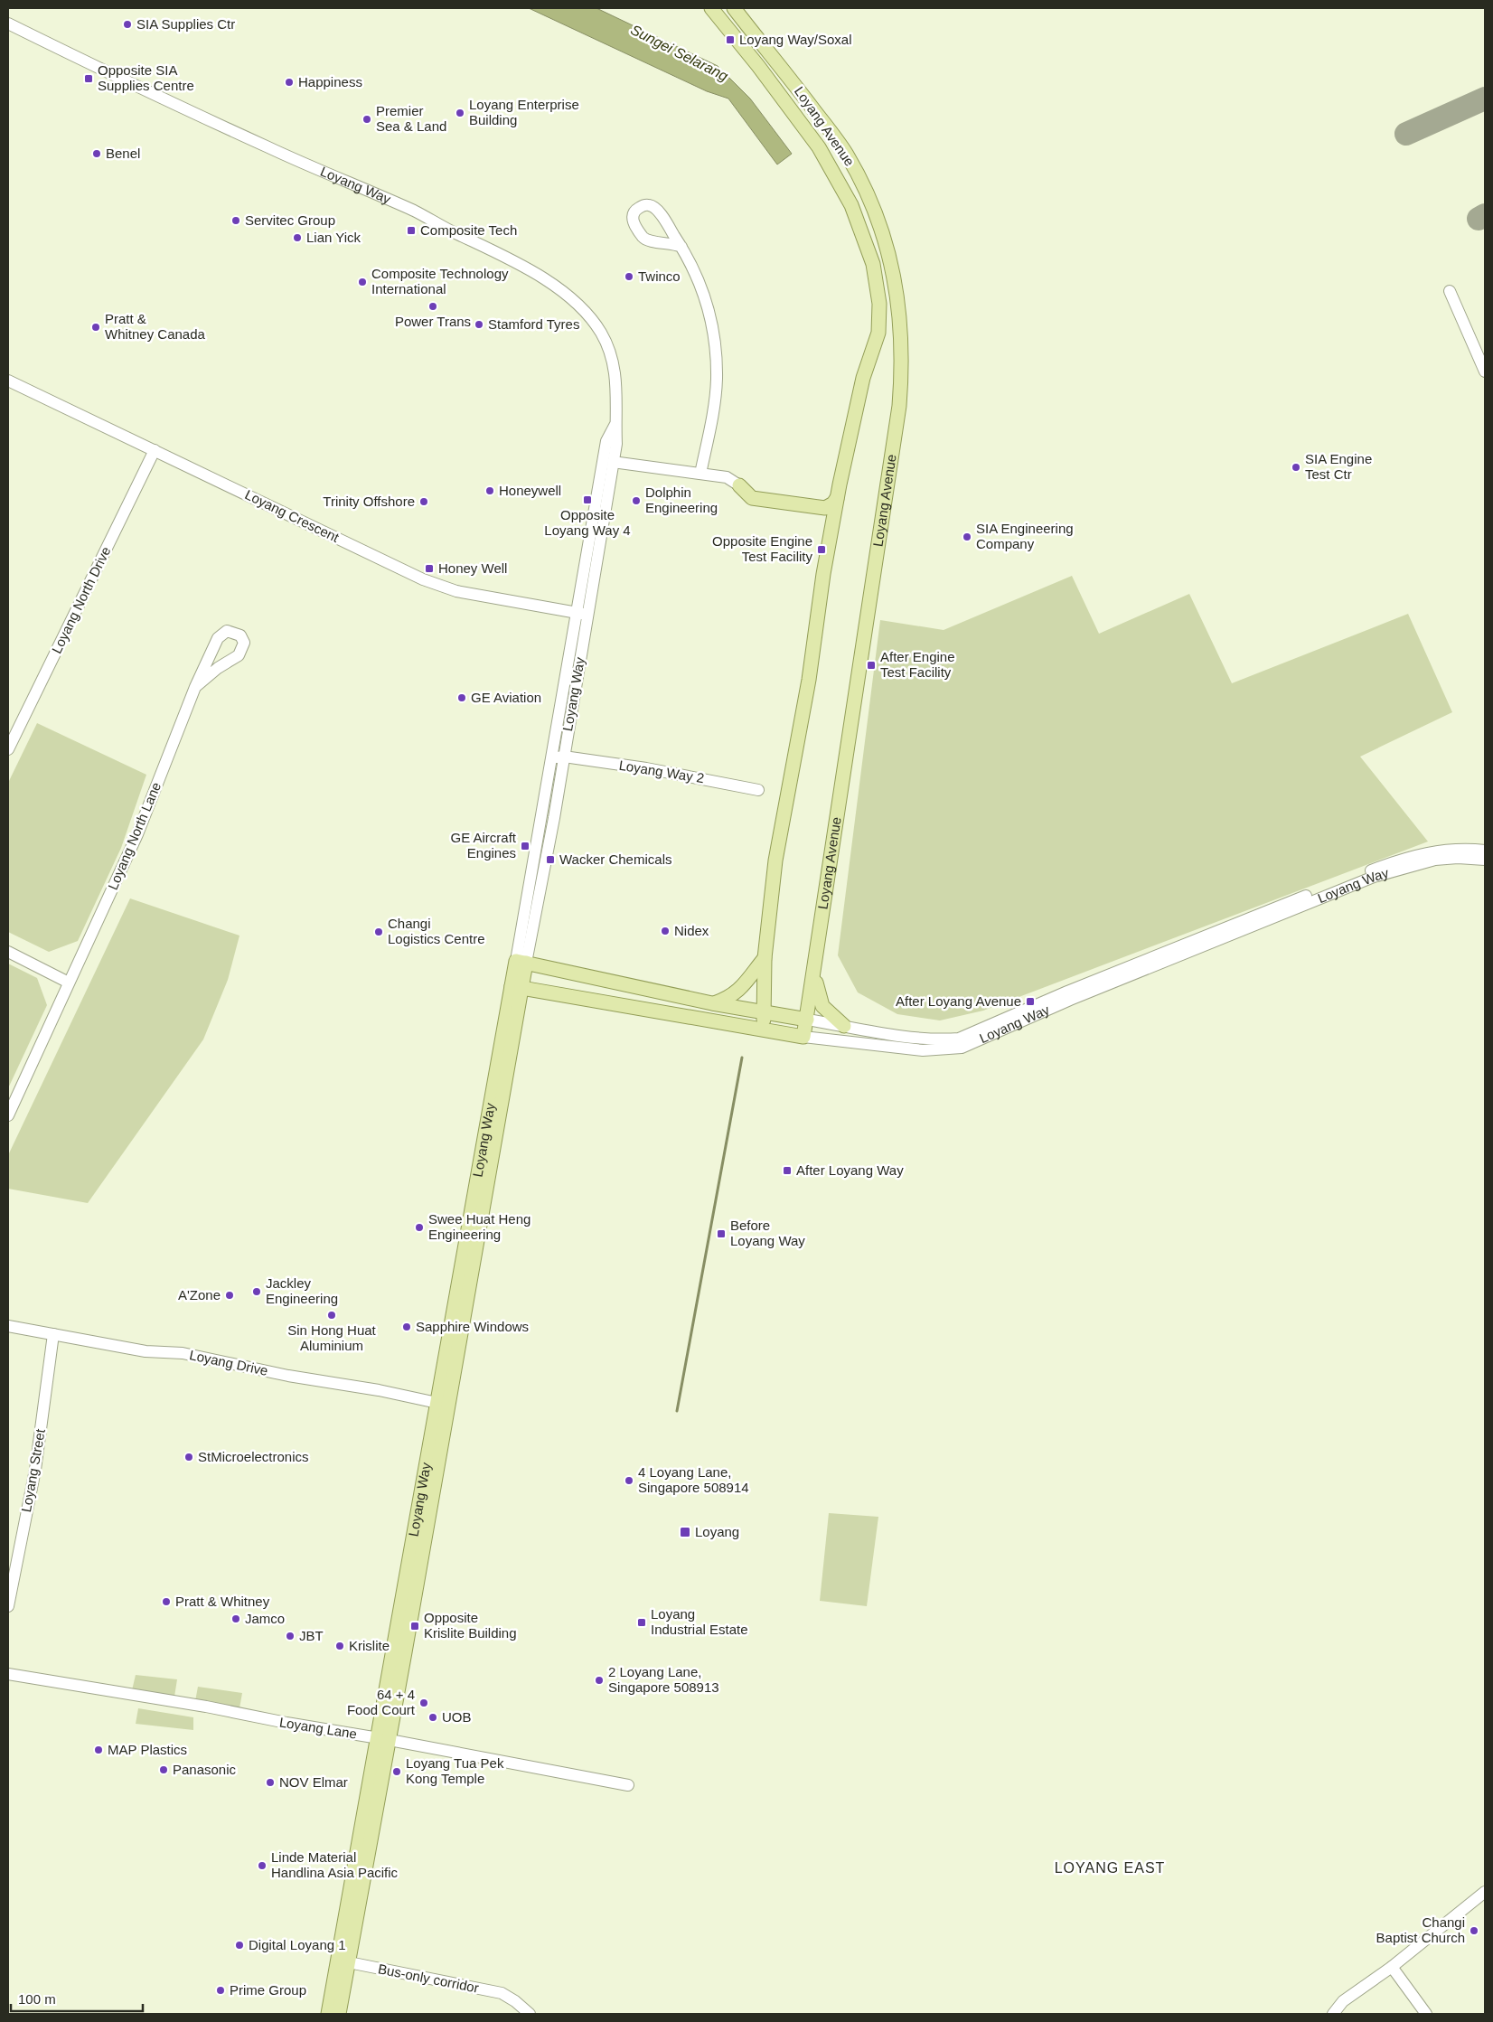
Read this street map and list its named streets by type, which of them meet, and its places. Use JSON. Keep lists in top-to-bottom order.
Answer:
{
  "streets": {
    "main road": ["Loyang Avenue", "Loyang Way"],
    "street": [
      "Loyang Crescent",
      "Loyang North Drive",
      "Loyang Way 2",
      "Loyang North Lane",
      "Loyang Drive",
      "Loyang Street",
      "Loyang Lane",
      "Bus-only corridor"
    ]
  },
  "crossings": [
    ["Loyang Avenue", "Loyang Way"],
    ["Loyang Way", "Loyang Crescent"],
    ["Loyang Way", "Loyang Way 2"],
    ["Loyang Way", "Loyang Drive"],
    ["Loyang Way", "Loyang Lane"],
    ["Loyang Way", "Bus-only corridor"],
    ["Loyang Crescent", "Loyang North Drive"],
    ["Loyang Drive", "Loyang Street"]
  ],
  "districts": ["LOYANG EAST"],
  "water": ["Sungei Selarang"],
  "places": {
    "other": [
      "SIA Supplies Ctr",
      "Happiness",
      "Loyang Enterprise Building",
      "Premier Sea & Land",
      "Benel",
      "Servitec Group",
      "Lian Yick",
      "Twinco",
      "Composite Technology International",
      "Power Trans",
      "Stamford Tyres",
      "Pratt & Whitney Canada",
      "SIA Engine Test Ctr",
      "Honeywell",
      "Dolphin Engineering",
      "Trinity Offshore",
      "SIA Engineering Company",
      "GE Aviation",
      "Nidex",
      "Changi Logistics Centre",
      "Swee Huat Heng Engineering",
      "Jackley Engineering",
      "A'Zone",
      "Sin Hong Huat Aluminium",
      "Sapphire Windows",
      "StMicroelectronics",
      "4 Loyang Lane, Singapore 508914",
      "Pratt & Whitney",
      "Jamco",
      "JBT",
      "Krislite",
      "2 Loyang Lane, Singapore 508913",
      "64 + 4 Food Court",
      "UOB",
      "MAP Plastics",
      "Panasonic",
      "Loyang Tua Pek Kong Temple",
      "NOV Elmar",
      "Linde Material Handlina Asia Pacific",
      "Changi Baptist Church",
      "Digital Loyang 1",
      "Prime Group"
    ],
    "transit": [
      "Loyang Way/Soxal",
      "Opposite SIA Supplies Centre",
      "Composite Tech",
      "Opposite Loyang Way 4",
      "Opposite Engine Test Facility",
      "Honey Well",
      "After Engine Test Facility",
      "GE Aircraft Engines",
      "Wacker Chemicals",
      "After Loyang Avenue",
      "After Loyang Way",
      "Before Loyang Way",
      "Loyang",
      "Loyang Industrial Estate",
      "Opposite Krislite Building"
    ]
  },
  "scale_bar": "100 m"
}
